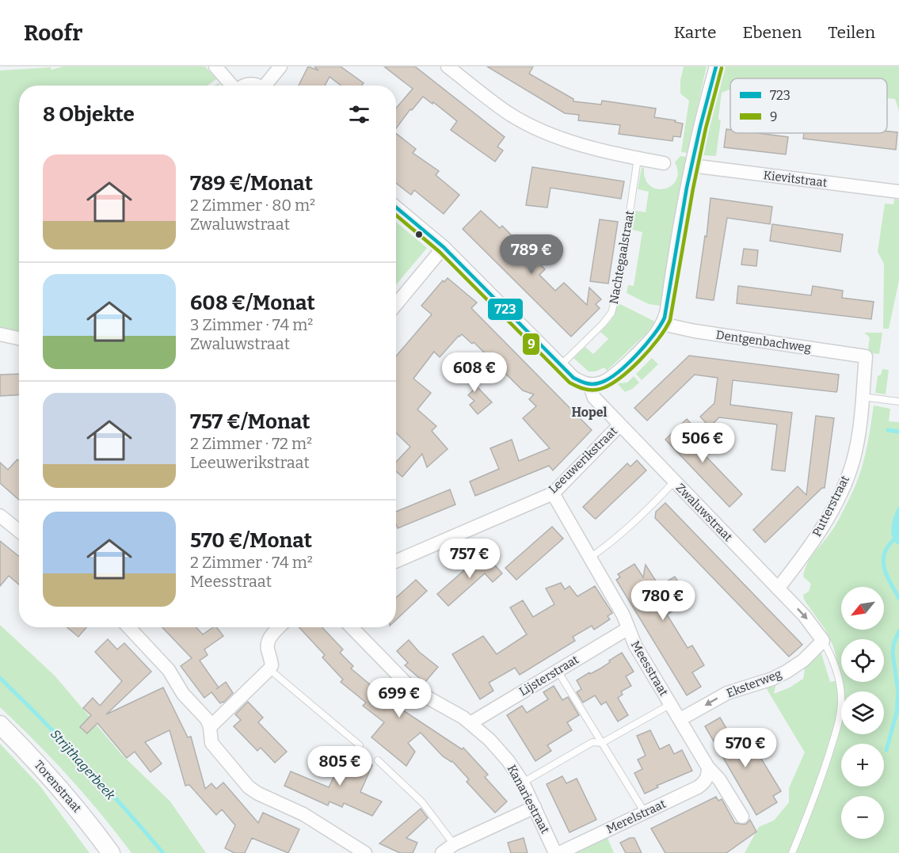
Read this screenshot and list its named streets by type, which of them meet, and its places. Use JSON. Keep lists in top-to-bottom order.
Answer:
{
  "streets": {
    "street": [
      "Kievitstraat",
      "Dentgenbachweg",
      "Leeuwerikstraat",
      "Putterstraat",
      "Zwaluwstraat",
      "Meesstraat",
      "Lijsterstraat",
      "Eksterweg",
      "Torenstraat",
      "Kanariestraat",
      "Merelstraat"
    ],
    "lane": ["Nachtegaalstraat"]
  },
  "crossings": [
    ["Dentgenbachweg", "Putterstraat"],
    ["Leeuwerikstraat", "Zwaluwstraat"],
    ["Leeuwerikstraat", "Meesstraat"],
    ["Putterstraat", "Zwaluwstraat"],
    ["Zwaluwstraat", "Eksterweg"],
    ["Meesstraat", "Lijsterstraat"],
    ["Meesstraat", "Eksterweg"],
    ["Meesstraat", "Merelstraat"],
    ["Lijsterstraat", "Kanariestraat"],
    ["Kanariestraat", "Merelstraat"]
  ],
  "one_way": ["Eksterweg"],
  "districts": ["Hopel"],
  "water": ["Strijthagerbeek"],
  "lines": ["transit line 723", "transit line 9"],
  "legend": ["723", "9"],
  "north": "bottom left",
  "page": {
    "header": "Roofr",
    "nav": ["Karte", "Ebenen", "Teilen"],
    "heading": "8 Objekte",
    "list": [
      {
        "name": "789 €/Monat",
        "note": "2 Zimmer · 80 m² · Zwaluwstraat"
      },
      {
        "name": "608 €/Monat",
        "note": "3 Zimmer · 74 m² · Zwaluwstraat"
      },
      {
        "name": "757 €/Monat",
        "note": "2 Zimmer · 72 m² · Leeuwerikstraat"
      },
      {
        "name": "570 €/Monat",
        "note": "2 Zimmer · 74 m² · Meesstraat"
      }
    ],
    "price": [
      "789 €",
      "608 €",
      "506 €",
      "757 €",
      "780 €",
      "699 €",
      "570 €",
      "805 €"
    ],
    "map_buttons": ["+", "−"]
  }
}
